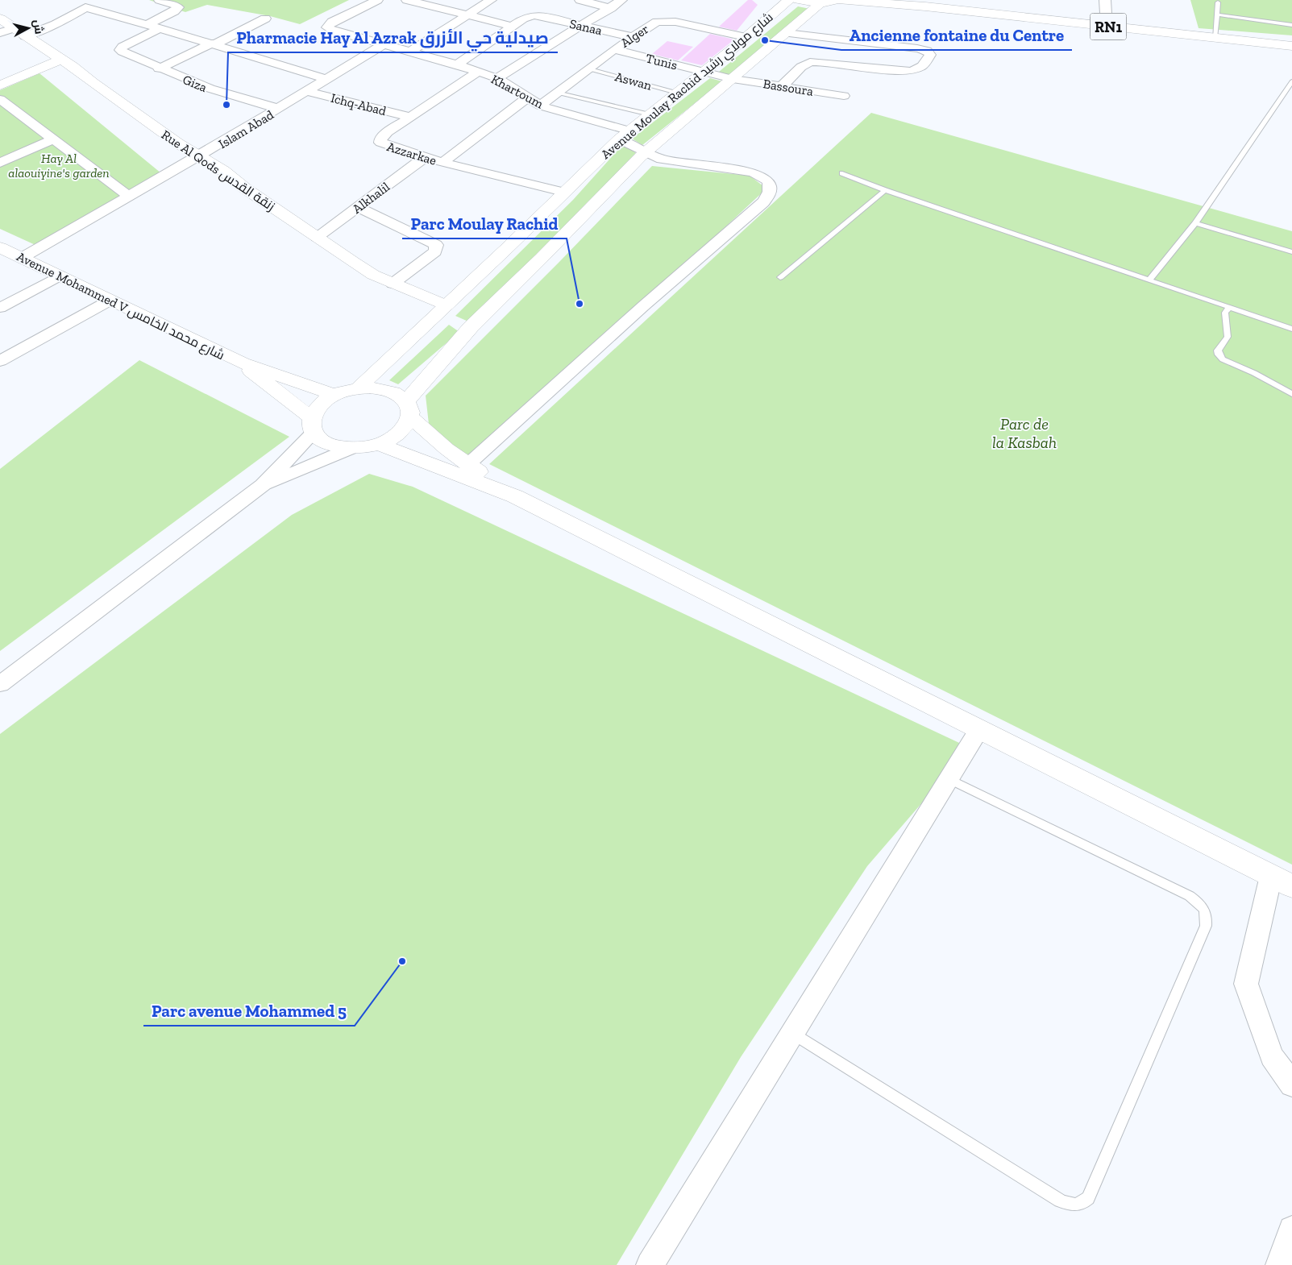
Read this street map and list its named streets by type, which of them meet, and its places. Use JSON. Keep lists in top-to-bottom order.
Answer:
{
  "streets": {
    "main road": [
      "RN1",
      "Avenue Moulay Rachid شارع مولاي رشيد",
      "Rue Al Qods زنقة القدس",
      "Avenue Mohammed V شارع محمد الخامس"
    ],
    "street": [
      "Sanaa",
      "Alger",
      "Tunis",
      "Giza",
      "Bassoura",
      "Khartoum",
      "Ichq-Abad",
      "Islam Abad",
      "Azzarkae",
      "Alkhalil"
    ],
    "lane": ["Aswan"]
  },
  "crossings": [
    ["Sanaa", "Alger"],
    ["Sanaa", "Khartoum"],
    ["RN1", "Avenue Moulay Rachid شارع مولاي رشيد"],
    ["Alger", "Tunis"],
    ["Alger", "Aswan"],
    ["Alger", "Avenue Moulay Rachid شارع مولاي رشيد"],
    ["Alger", "Khartoum"],
    ["Tunis", "Avenue Moulay Rachid شارع مولاي رشيد"],
    ["Tunis", "Bassoura"],
    ["Aswan", "Avenue Moulay Rachid شارع مولاي رشيد"],
    ["Giza", "Islam Abad"],
    ["Avenue Moulay Rachid شارع مولاي رشيد", "Bassoura"],
    ["Avenue Moulay Rachid شارع مولاي رشيد", "Khartoum"],
    ["Avenue Moulay Rachid شارع مولاي رشيد", "Azzarkae"],
    ["Avenue Moulay Rachid شارع مولاي رشيد", "Rue Al Qods زنقة القدس"],
    ["Khartoum", "Islam Abad"],
    ["Khartoum", "Azzarkae"],
    ["Ichq-Abad", "Islam Abad"],
    ["Ichq-Abad", "Azzarkae"],
    ["Islam Abad", "Rue Al Qods زنقة القدس"],
    ["Islam Abad", "Avenue Mohammed V شارع محمد الخامس"],
    ["Azzarkae", "Alkhalil"],
    ["Rue Al Qods زنقة القدس", "Alkhalil"]
  ],
  "parks": ["Hay Al alaouiyine's garden", "Parc de la Kasbah"],
  "places": [
    "Ancienne fontaine du Centre",
    "Pharmacie Hay Al Azrak صيدلية حي الأزرق",
    "Parc Moulay Rachid",
    "Parc avenue Mohammed 5"
  ],
  "north": "right"
}
